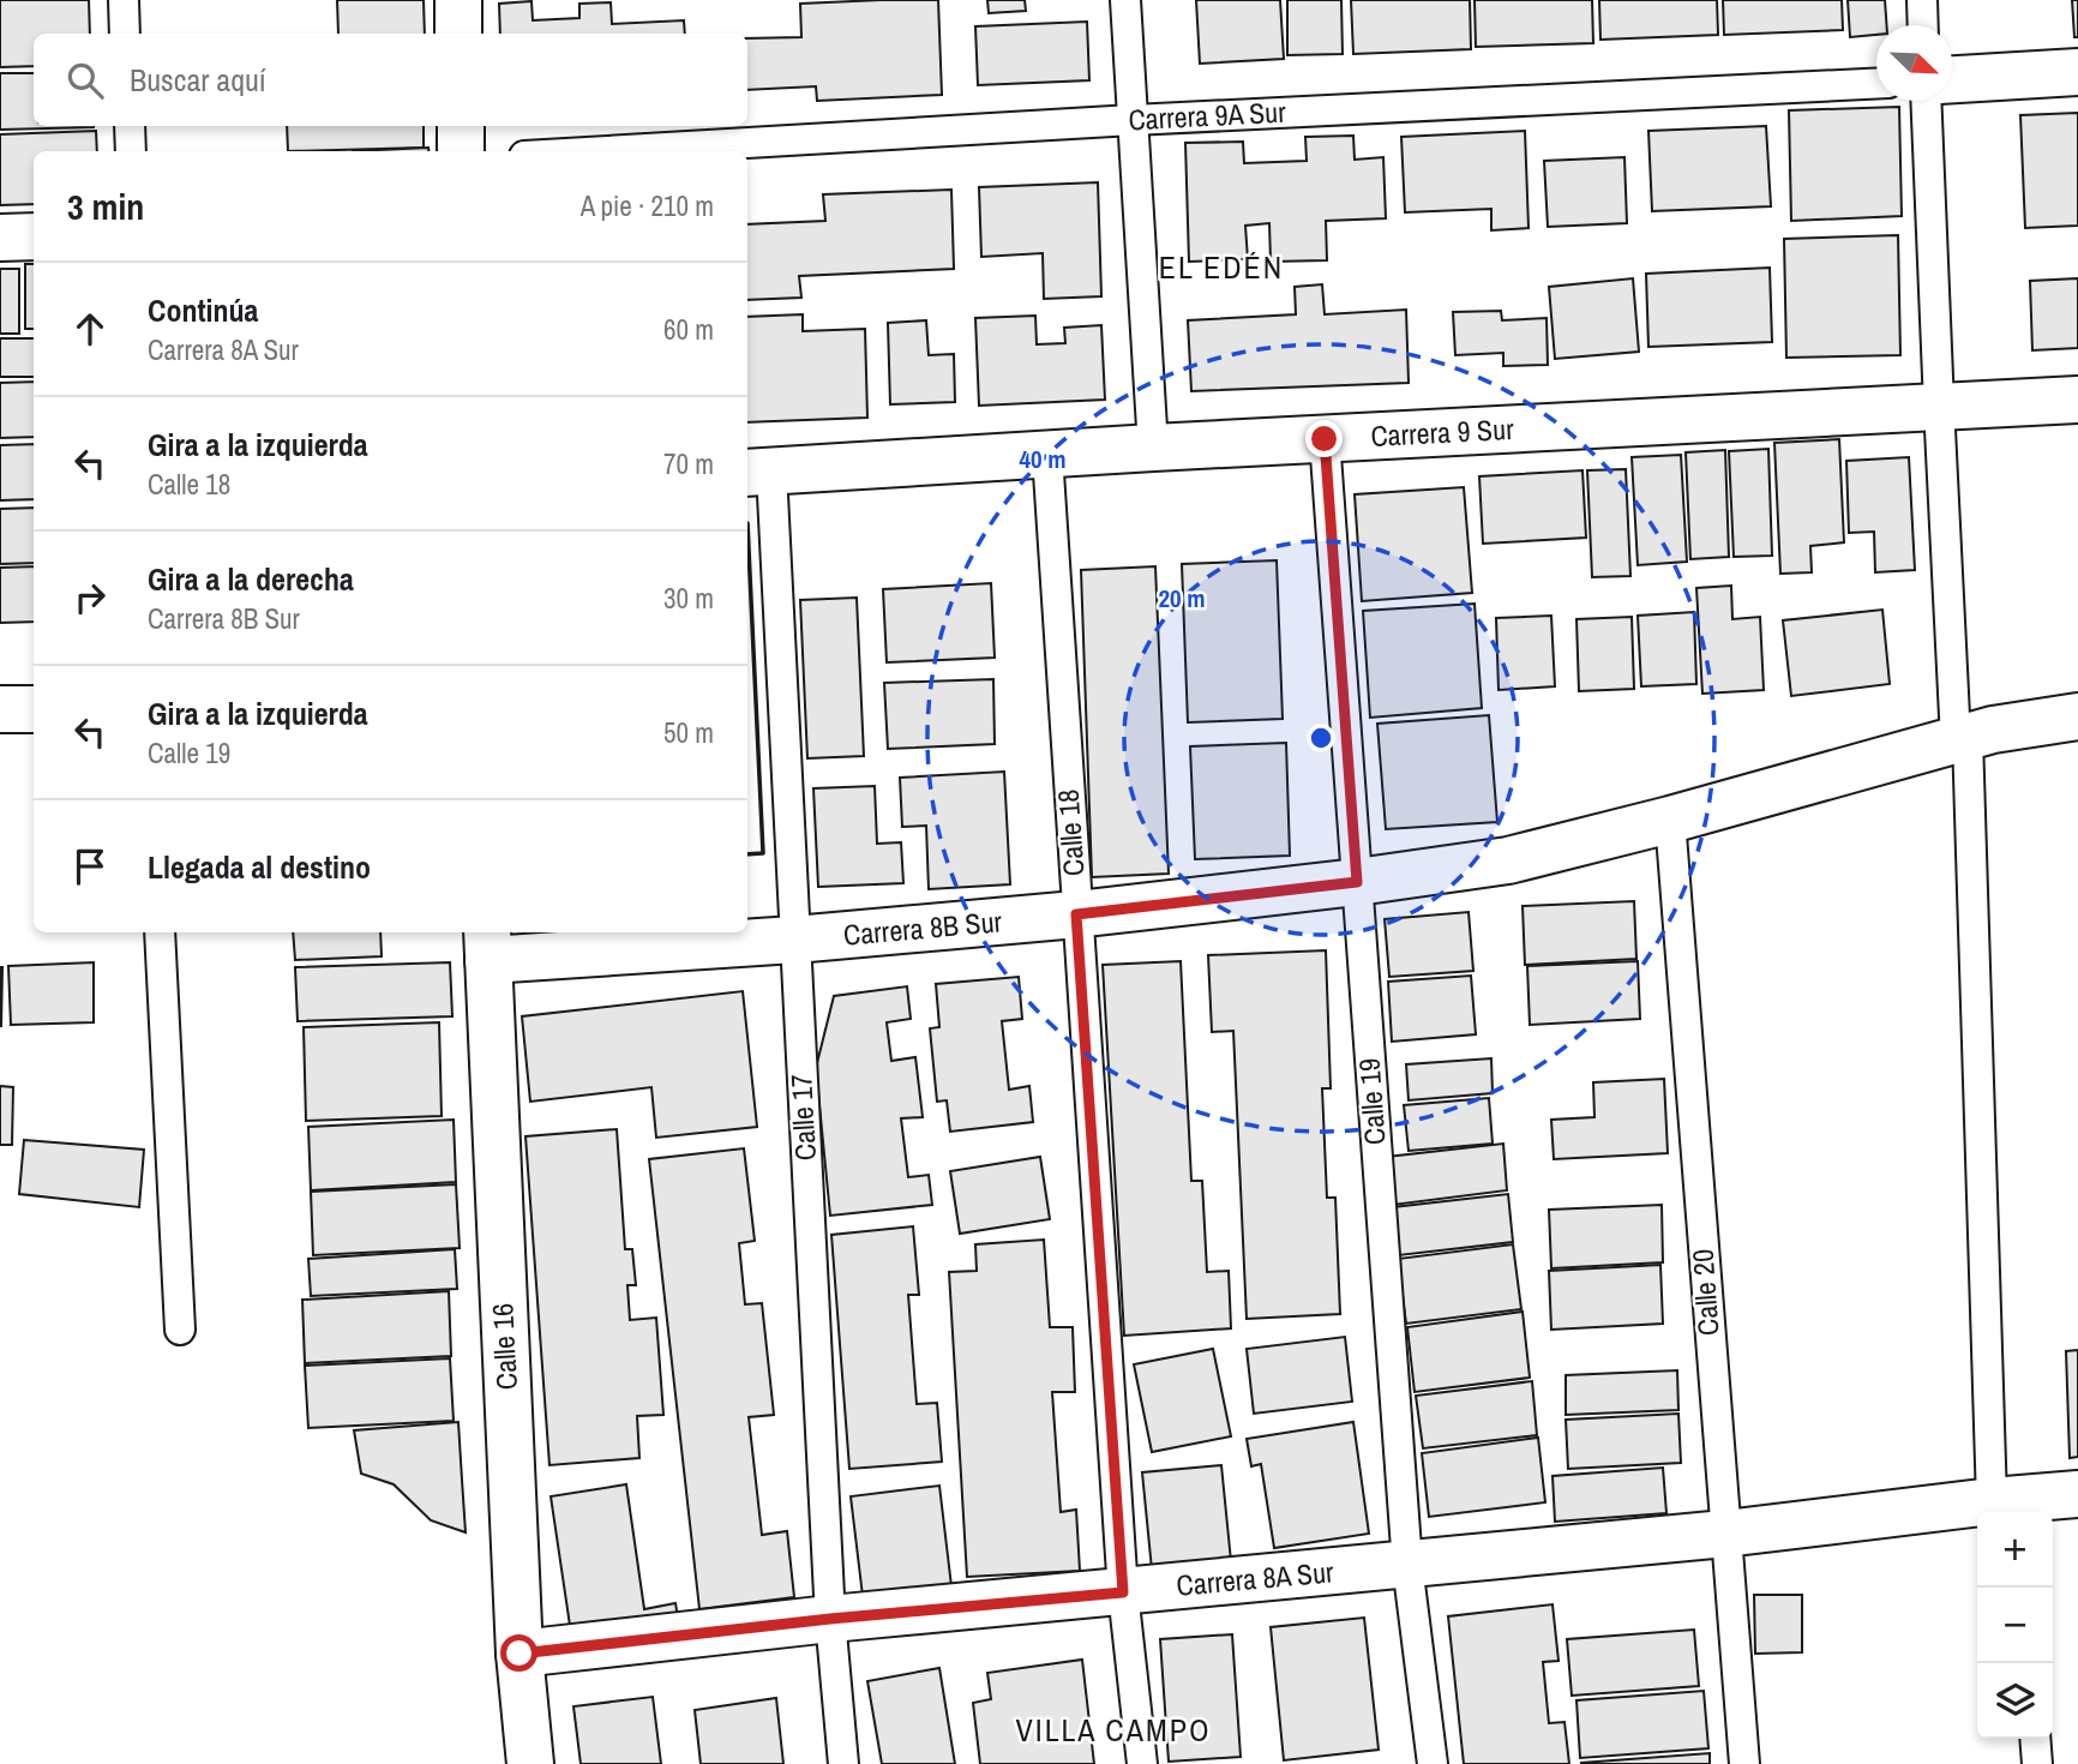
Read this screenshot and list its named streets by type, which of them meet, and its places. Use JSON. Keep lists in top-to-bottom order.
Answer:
{
  "streets": {
    "street": [
      "Carrera 9 Sur",
      "Carrera 8B Sur",
      "Calle 16",
      "Carrera 8A Sur"
    ],
    "lane": [
      "Carrera 9A Sur",
      "Calle 18",
      "Calle 19",
      "Calle 17",
      "Calle 20"
    ]
  },
  "crossings": [
    ["Carrera 9 Sur", "Calle 18"],
    ["Carrera 9 Sur", "Calle 19"],
    ["Carrera 9 Sur", "Calle 17"],
    ["Calle 18", "Carrera 8B Sur"],
    ["Calle 18", "Carrera 8A Sur"],
    ["Carrera 8B Sur", "Calle 19"],
    ["Carrera 8B Sur", "Calle 17"],
    ["Carrera 8B Sur", "Calle 20"],
    ["Carrera 8B Sur", "Calle 16"],
    ["Calle 19", "Carrera 8A Sur"],
    ["Calle 17", "Carrera 8A Sur"],
    ["Calle 20", "Carrera 8A Sur"],
    ["Calle 16", "Carrera 8A Sur"]
  ],
  "districts": ["EL EDÉN", "VILLA CAMPO"],
  "north": "bottom right",
  "page": {
    "search": "Buscar aquí",
    "heading": ["3 min", "A pie · 210 m"],
    "list": [
      ["Continúa", "Carrera 8A Sur", "60 m"],
      ["Gira a la izquierda", "Calle 18", "70 m"],
      ["Gira a la derecha", "Carrera 8B Sur", "30 m"],
      ["Gira a la izquierda", "Calle 19", "50 m"],
      "Llegada al destino"
    ],
    "map_buttons": ["+", "−"]
  },
  "rings": ["40 m", "20 m"]
}
